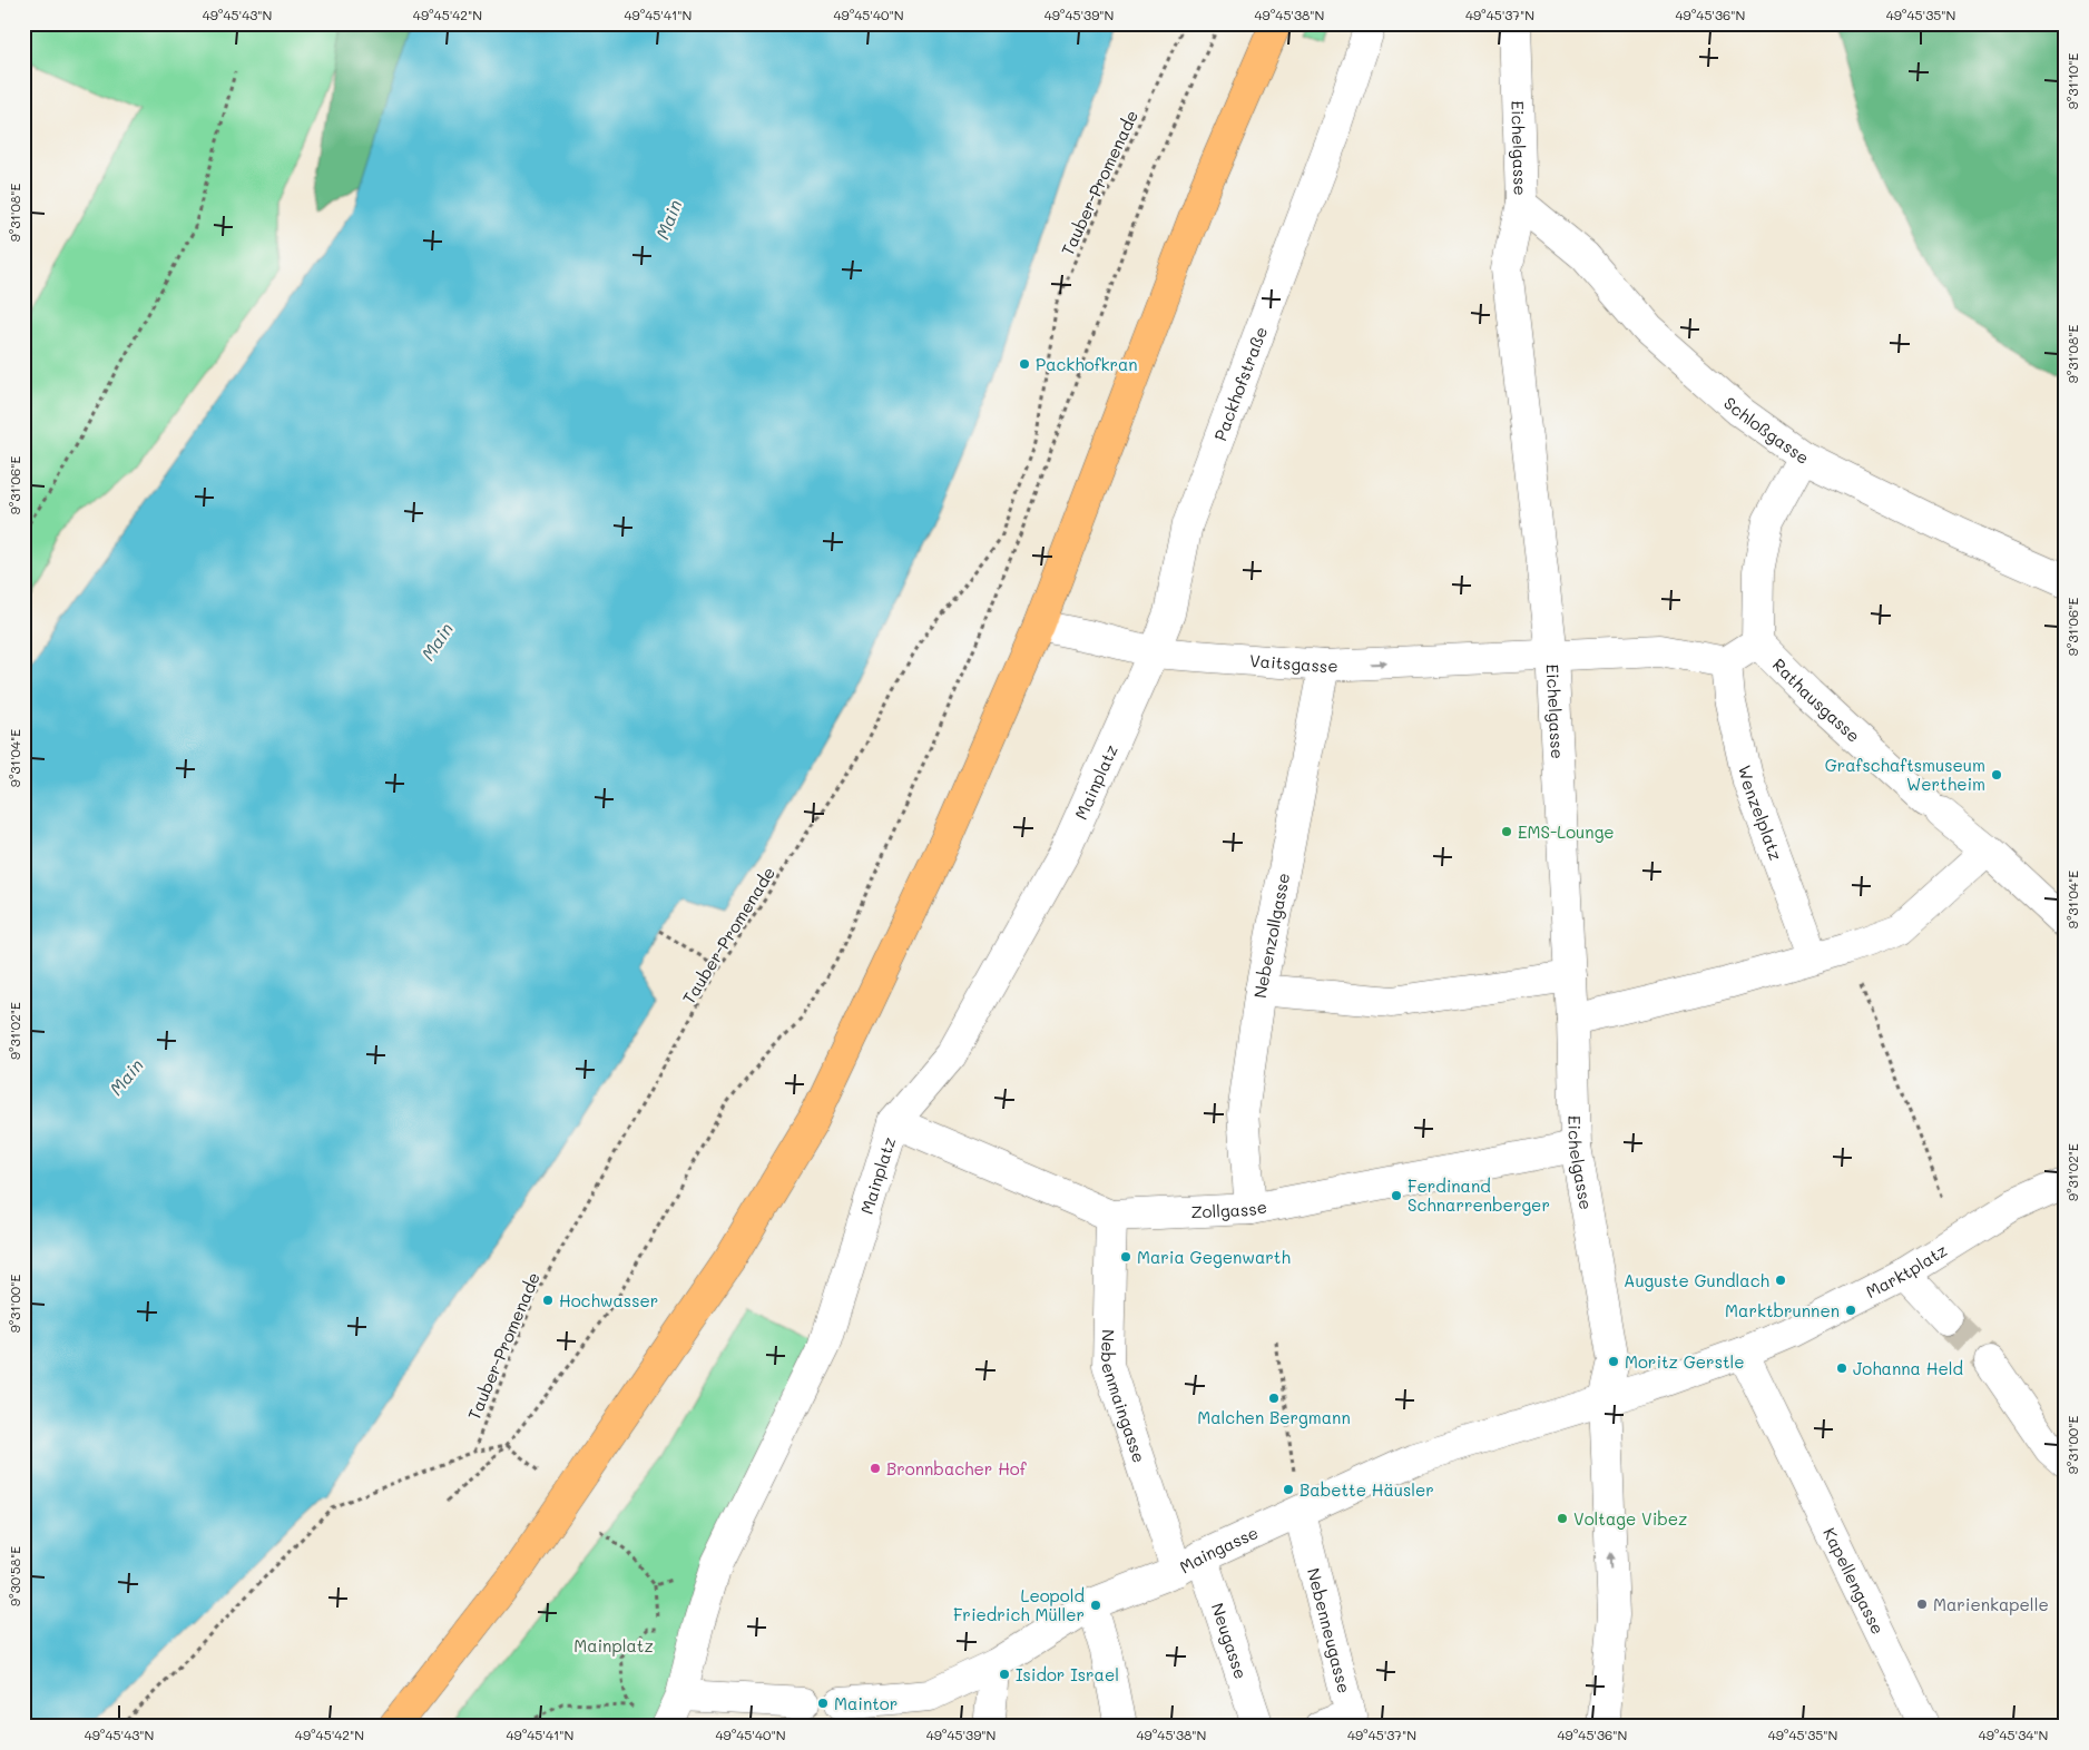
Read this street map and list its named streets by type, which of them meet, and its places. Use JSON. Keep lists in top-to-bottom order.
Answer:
{
  "streets": {
    "street": [
      "Eichelgasse",
      "Packhofstraße",
      "Schloßgasse",
      "Vaitsgasse",
      "Rathausgasse",
      "Mainplatz",
      "Wenzelplatz",
      "Nebenzollgasse",
      "Zollgasse",
      "Marktplatz",
      "Nebenmaingasse",
      "Maingasse",
      "Kapellengasse",
      "Nebenneugasse",
      "Neugasse"
    ],
    "path": ["Tauber-Promenade"]
  },
  "crossings": [
    ["Eichelgasse", "Schloßgasse"],
    ["Eichelgasse", "Vaitsgasse"],
    ["Eichelgasse", "Zollgasse"],
    ["Eichelgasse", "Marktplatz"],
    ["Eichelgasse", "Maingasse"],
    ["Packhofstraße", "Vaitsgasse"],
    ["Packhofstraße", "Mainplatz"],
    ["Vaitsgasse", "Mainplatz"],
    ["Vaitsgasse", "Nebenzollgasse"],
    ["Mainplatz", "Zollgasse"],
    ["Nebenzollgasse", "Zollgasse"],
    ["Zollgasse", "Nebenmaingasse"],
    ["Marktplatz", "Maingasse"],
    ["Marktplatz", "Kapellengasse"],
    ["Nebenmaingasse", "Maingasse"],
    ["Nebenmaingasse", "Neugasse"],
    ["Maingasse", "Nebenneugasse"],
    ["Maingasse", "Neugasse"]
  ],
  "one_way": ["Vaitsgasse"],
  "water": ["Main"],
  "parks": ["Mainplatz"],
  "places": [
    "Packhofkran",
    "Grafschaftsmuseum Wertheim",
    "EMS-Lounge",
    "Ferdinand Schnarrenberger",
    "Maria Gegenwarth",
    "Auguste Gundlach",
    "Hochwasser",
    "Marktbrunnen",
    "Moritz Gerstle",
    "Johanna Held",
    "Malchen Bergmann",
    "Bronnbacher Hof",
    "Babette Häusler",
    "Voltage Vibez",
    "Marienkapelle",
    "Leopold Friedrich Müller",
    "Isidor Israel",
    "Maintor"
  ],
  "coordinates": [
    "49°45'43\"N",
    "49°45'42\"N",
    "49°45'41\"N",
    "49°45'40\"N",
    "49°45'39\"N",
    "49°45'38\"N",
    "49°45'37\"N",
    "49°45'36\"N",
    "49°45'35\"N",
    "9°31'10\"E",
    "9°31'08\"E",
    "9°31'06\"E",
    "9°31'04\"E",
    "9°31'02\"E",
    "9°31'00\"E",
    "9°30'58\"E",
    "49°45'34\"N"
  ]
}
